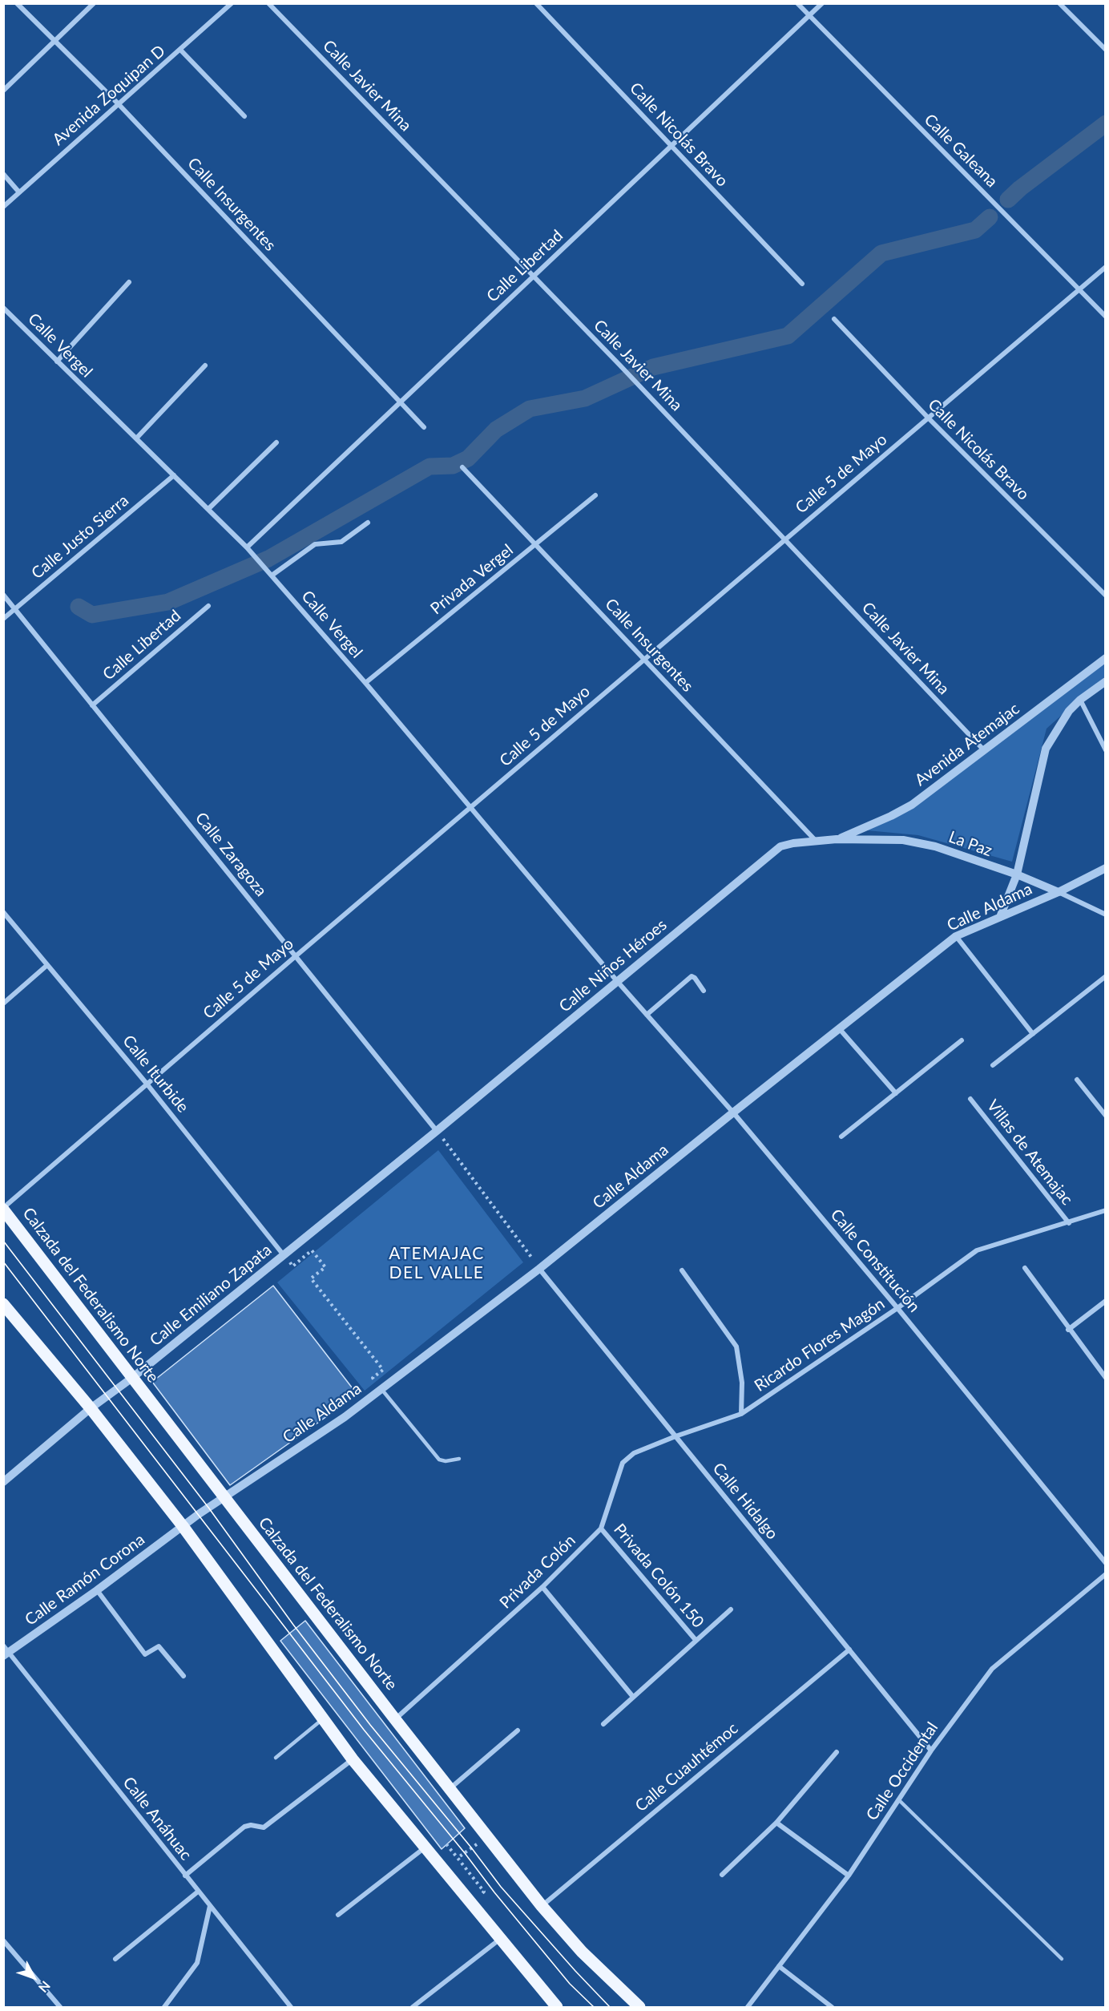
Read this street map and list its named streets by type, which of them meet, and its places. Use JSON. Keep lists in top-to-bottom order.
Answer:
{
  "streets": {
    "main road": ["Calzada del Federalismo Norte"],
    "street": [
      "Calle Javier Mina",
      "Avenida Zoquipan D",
      "Calle Nicolás Bravo",
      "Calle Galeana",
      "Calle Insurgentes",
      "Calle Libertad",
      "Calle Vergel",
      "Calle 5 de Mayo",
      "Calle Justo Sierra",
      "Privada Vergel",
      "Avenida Atemajac",
      "La Paz",
      "Calle Zaragoza",
      "Calle Aldama",
      "Calle Niños Héroes",
      "Calle Iturbide",
      "Villas de Atemajac",
      "Calle Constitución",
      "Calle Emiliano Zapata",
      "Ricardo Flores Magón",
      "Calle Hidalgo",
      "Privada Colón",
      "Privada Colón 150",
      "Calle Ramón Corona",
      "Calle Cuauhtémoc",
      "Calle Occidental",
      "Calle Anáhuac"
    ]
  },
  "crossings": [
    ["Calle Javier Mina", "Calle Libertad"],
    ["Calle Javier Mina", "Calle 5 de Mayo"],
    ["Calle Javier Mina", "Avenida Atemajac"],
    ["Avenida Zoquipan D", "Calle Insurgentes"],
    ["Calle Nicolás Bravo", "Calle Libertad"],
    ["Calle Nicolás Bravo", "Calle 5 de Mayo"],
    ["Calle Galeana", "Calle Libertad"],
    ["Calle Galeana", "Calle 5 de Mayo"],
    ["Calle Insurgentes", "Calle Libertad"],
    ["Calle Insurgentes", "Calle 5 de Mayo"],
    ["Calle Insurgentes", "Privada Vergel"],
    ["Calle Insurgentes", "La Paz"],
    ["Calle Insurgentes", "Calle Niños Héroes"],
    ["Calle Libertad", "Calle Vergel"],
    ["Calle Libertad", "Calle Zaragoza"],
    ["Calle Vergel", "Calle 5 de Mayo"],
    ["Calle Vergel", "Calle Justo Sierra"],
    ["Calle Vergel", "Privada Vergel"],
    ["Calle Vergel", "Calle Niños Héroes"],
    ["Calle Vergel", "Calle Constitución"],
    ["Calle 5 de Mayo", "Calle Zaragoza"],
    ["Calle 5 de Mayo", "Calle Iturbide"],
    ["Calle 5 de Mayo", "Calzada del Federalismo Norte"],
    ["Calle Justo Sierra", "Calle Zaragoza"],
    ["Avenida Atemajac", "La Paz"],
    ["La Paz", "Calle Aldama"],
    ["La Paz", "Calle Niños Héroes"],
    ["Calle Zaragoza", "Calle Niños Héroes"],
    ["Calle Zaragoza", "Calle Emiliano Zapata"],
    ["Calle Aldama", "Calle Constitución"],
    ["Calle Aldama", "Calzada del Federalismo Norte"],
    ["Calle Aldama", "Calle Hidalgo"],
    ["Calle Aldama", "Calle Ramón Corona"],
    ["Calle Niños Héroes", "Calle Constitución"],
    ["Calle Niños Héroes", "Calle Emiliano Zapata"],
    ["Calle Iturbide", "Calle Emiliano Zapata"],
    ["Villas de Atemajac", "Ricardo Flores Magón"],
    ["Calle Constitución", "Ricardo Flores Magón"],
    ["Calzada del Federalismo Norte", "Calle Emiliano Zapata"],
    ["Calzada del Federalismo Norte", "Privada Colón"],
    ["Calzada del Federalismo Norte", "Calle Cuauhtémoc"],
    ["Ricardo Flores Magón", "Calle Hidalgo"],
    ["Ricardo Flores Magón", "Privada Colón"],
    ["Calle Hidalgo", "Privada Colón"],
    ["Calle Hidalgo", "Calle Cuauhtémoc"],
    ["Calle Hidalgo", "Calle Occidental"],
    ["Privada Colón", "Privada Colón 150"],
    ["Calle Ramón Corona", "Calle Anáhuac"]
  ],
  "districts": ["ATEMAJAC DEL VALLE"],
  "north": "bottom right"
}
